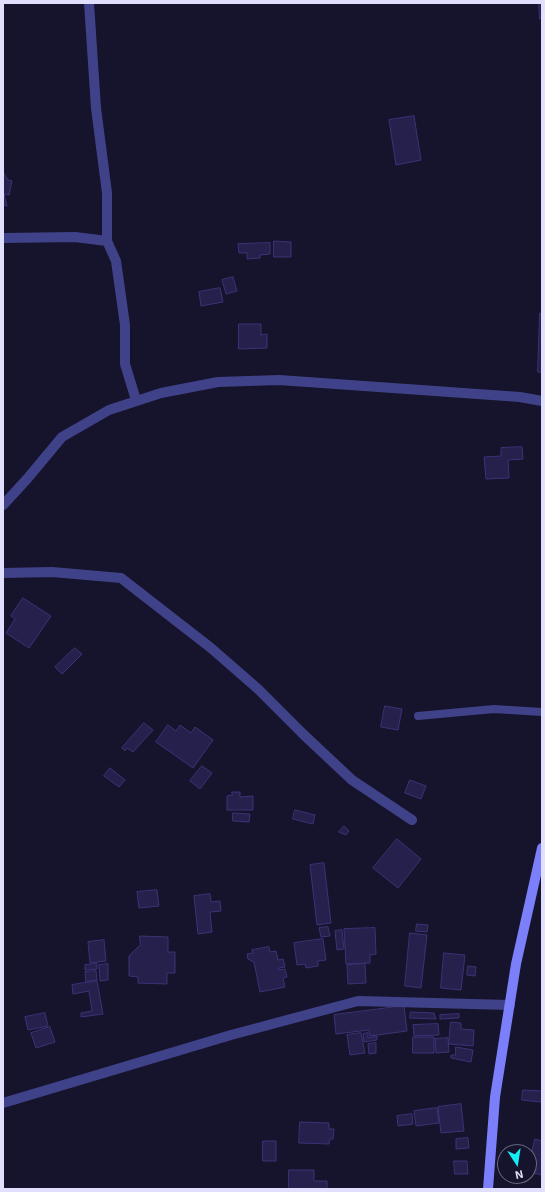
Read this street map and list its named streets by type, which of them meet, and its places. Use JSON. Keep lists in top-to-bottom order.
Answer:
{
  "north": "bottom"
}
